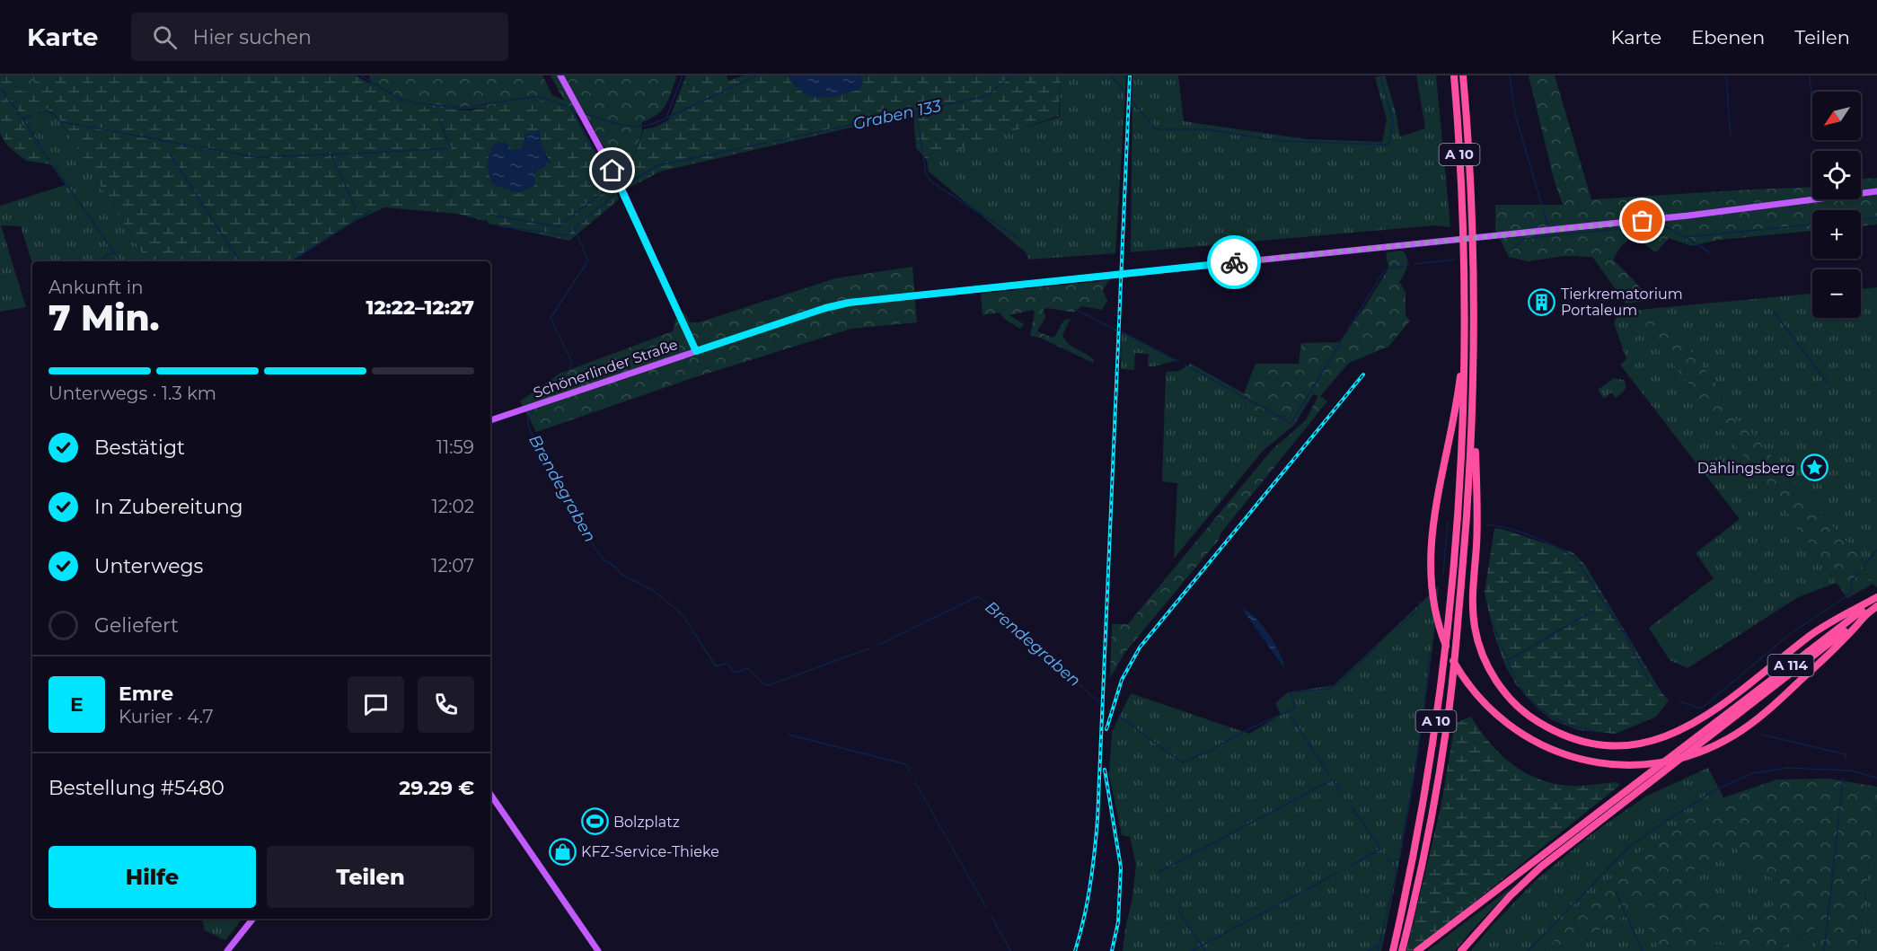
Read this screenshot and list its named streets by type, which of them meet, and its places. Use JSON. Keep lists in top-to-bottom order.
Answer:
{
  "streets": {
    "highway": ["A 10", "A 114"],
    "main road": ["Schönerlinder Straße"]
  },
  "water": ["Graben 133", "Brendegraben"],
  "places": {
    "building": ["Tierkrematorium Portaleum"],
    "place": ["Dählingsberg"],
    "sports": ["Bolzplatz"],
    "shop": ["KFZ-Service-Thieke"]
  },
  "north": "bottom left",
  "page": {
    "header": "Karte",
    "search": "Hier suchen",
    "nav": ["Karte", "Ebenen", "Teilen"],
    "map_buttons": ["+", "−"],
    "heading": ["7 Min.", "Ankunft in", "12:22–12:27"],
    "panel": [
      "Emre",
      "Kurier · 4.7",
      "Bestellung #5480",
      "29.29 €"
    ],
    "bar": "Unterwegs · 1.3 km",
    "list": [
      ["Bestätigt", "11:59"],
      ["In Zubereitung", "12:02"],
      ["Unterwegs", "12:07"],
      "Geliefert"
    ],
    "round": "E",
    "buttons": ["Hilfe", "Teilen"]
  }
}
